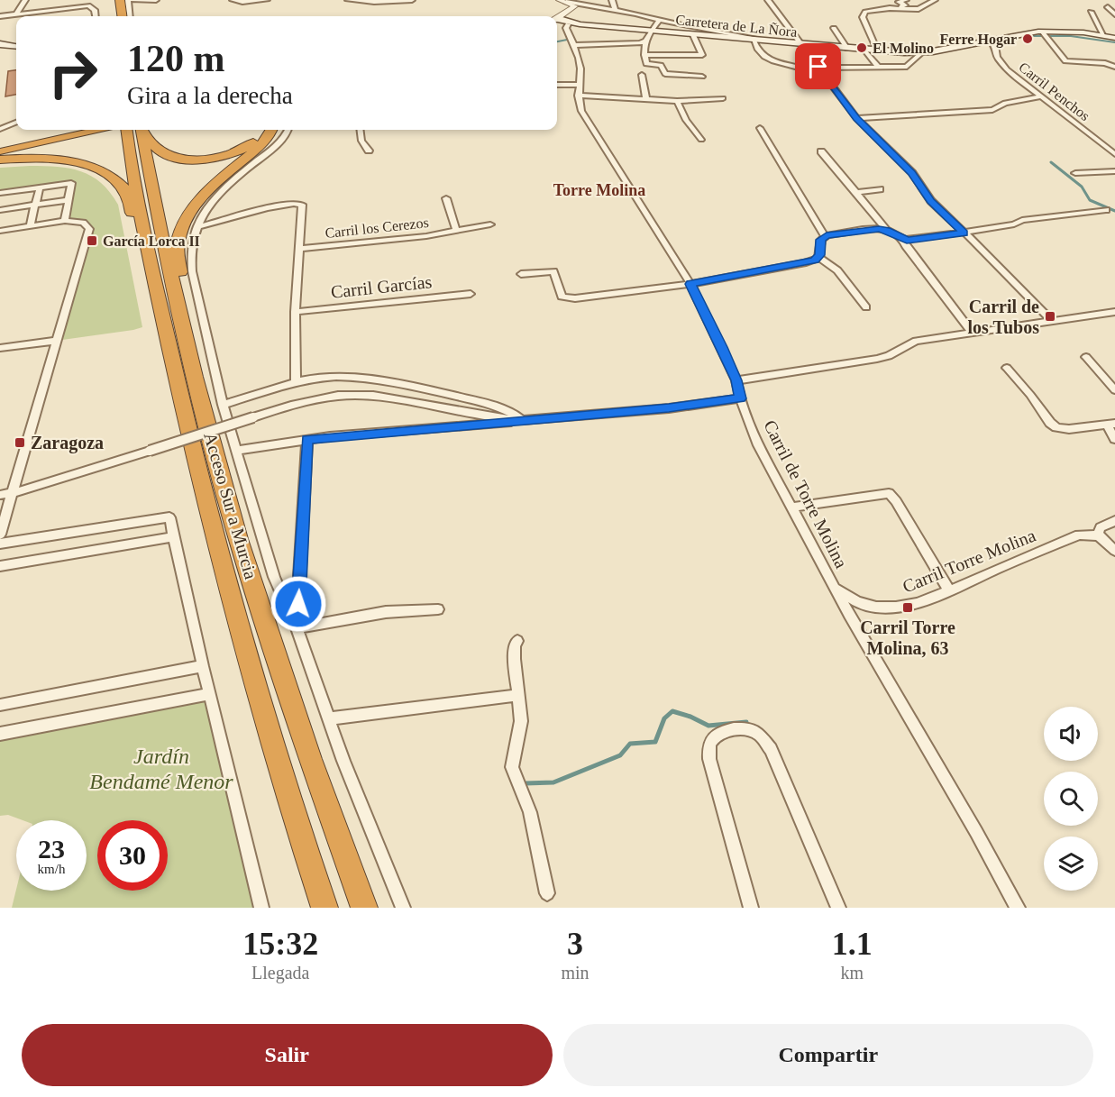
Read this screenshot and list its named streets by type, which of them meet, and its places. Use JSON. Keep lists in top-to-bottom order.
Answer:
{
  "streets": {
    "highway": ["Acceso Sur a Murcia"],
    "main road": ["Carretera de La Ñora"],
    "street": [
      "Carril Penchos",
      "Carril los Cerezos",
      "Carril Garcías",
      "Carril de Torre Molina",
      "Carril Torre Molina"
    ]
  },
  "crossings": [
    ["Carretera de La Ñora", "Carril Penchos"],
    ["Carretera de La Ñora", "Carril de Torre Molina"],
    ["Carril de Torre Molina", "Carril Torre Molina"]
  ],
  "districts": ["Torre Molina"],
  "parks": ["Jardín Bendamé Menor"],
  "places": {
    "other": ["Ferre Hogar", "El Molino"],
    "transit": [
      "García Lorca II",
      "Carril de los Tubos",
      "Zaragoza",
      "Carril Torre Molina, 63"
    ]
  },
  "page": {
    "turn": ["120 m", "Gira a la derecha"],
    "speed": "23 km/h",
    "limit": "30",
    "eta": [
      "15:32",
      "Llegada",
      "3",
      "min",
      "1.1",
      "km"
    ],
    "buttons": ["Salir", "Compartir"]
  }
}
